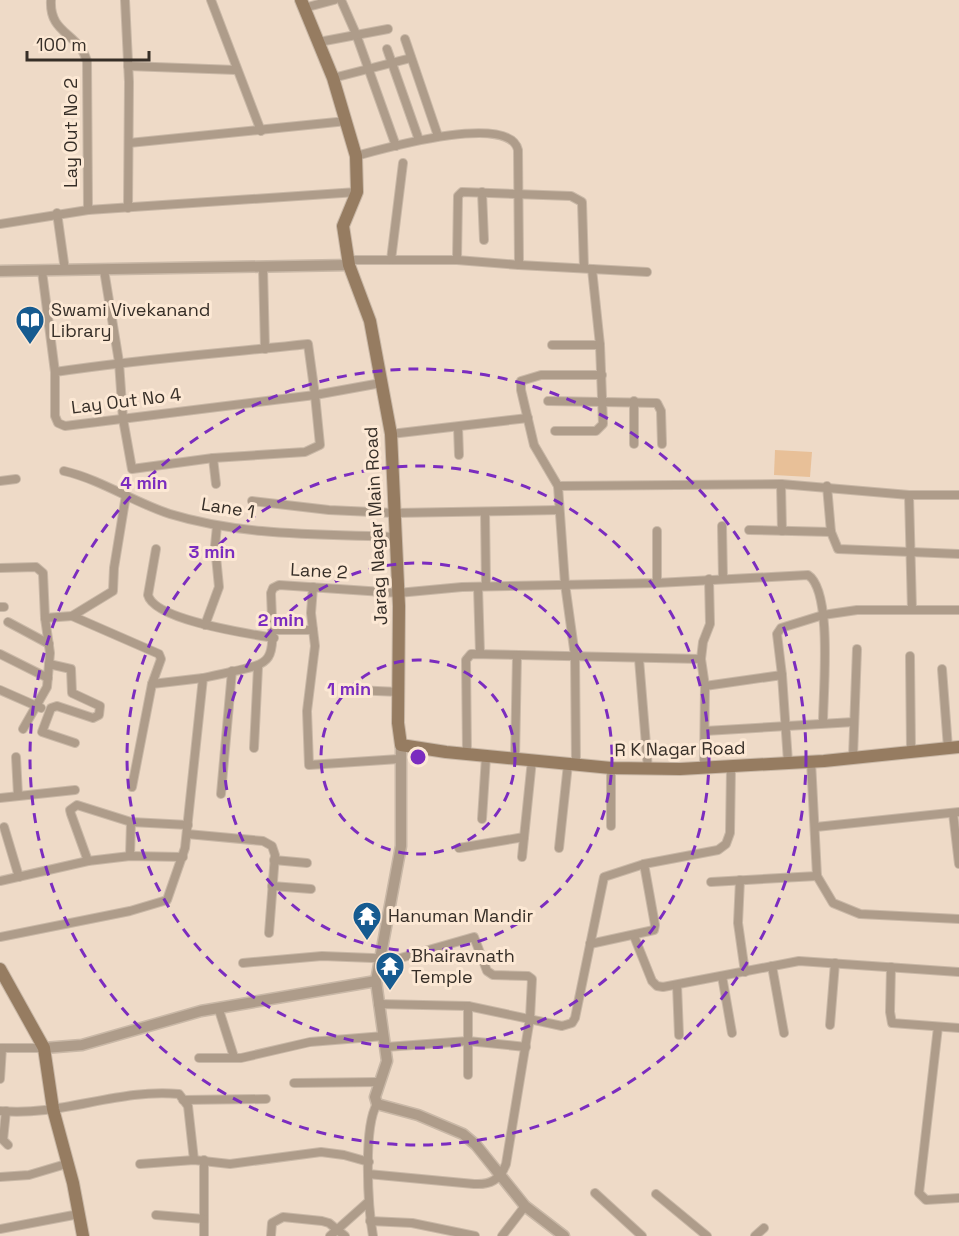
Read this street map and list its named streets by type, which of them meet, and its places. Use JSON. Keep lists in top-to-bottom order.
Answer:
{
  "streets": {
    "main road": ["Jarag Nagar Main Road", "R K Nagar Road"],
    "street": [
      "Lay Out No 2",
      "Lay Out No 4",
      "Lane 1",
      "Lane 2"
    ]
  },
  "crossings": [
    ["Lay Out No 4", "Jarag Nagar Main Road"],
    ["Lane 1", "Jarag Nagar Main Road"],
    ["Jarag Nagar Main Road", "Lane 2"],
    ["Jarag Nagar Main Road", "R K Nagar Road"]
  ],
  "places": {
    "library": ["Swami Vivekanand Library"],
    "temple": ["Hanuman Mandir", "Bhairavnath Temple"]
  },
  "scale_bar": "100 m",
  "rings": [
    "4 min",
    "3 min",
    "2 min",
    "1 min"
  ]
}
